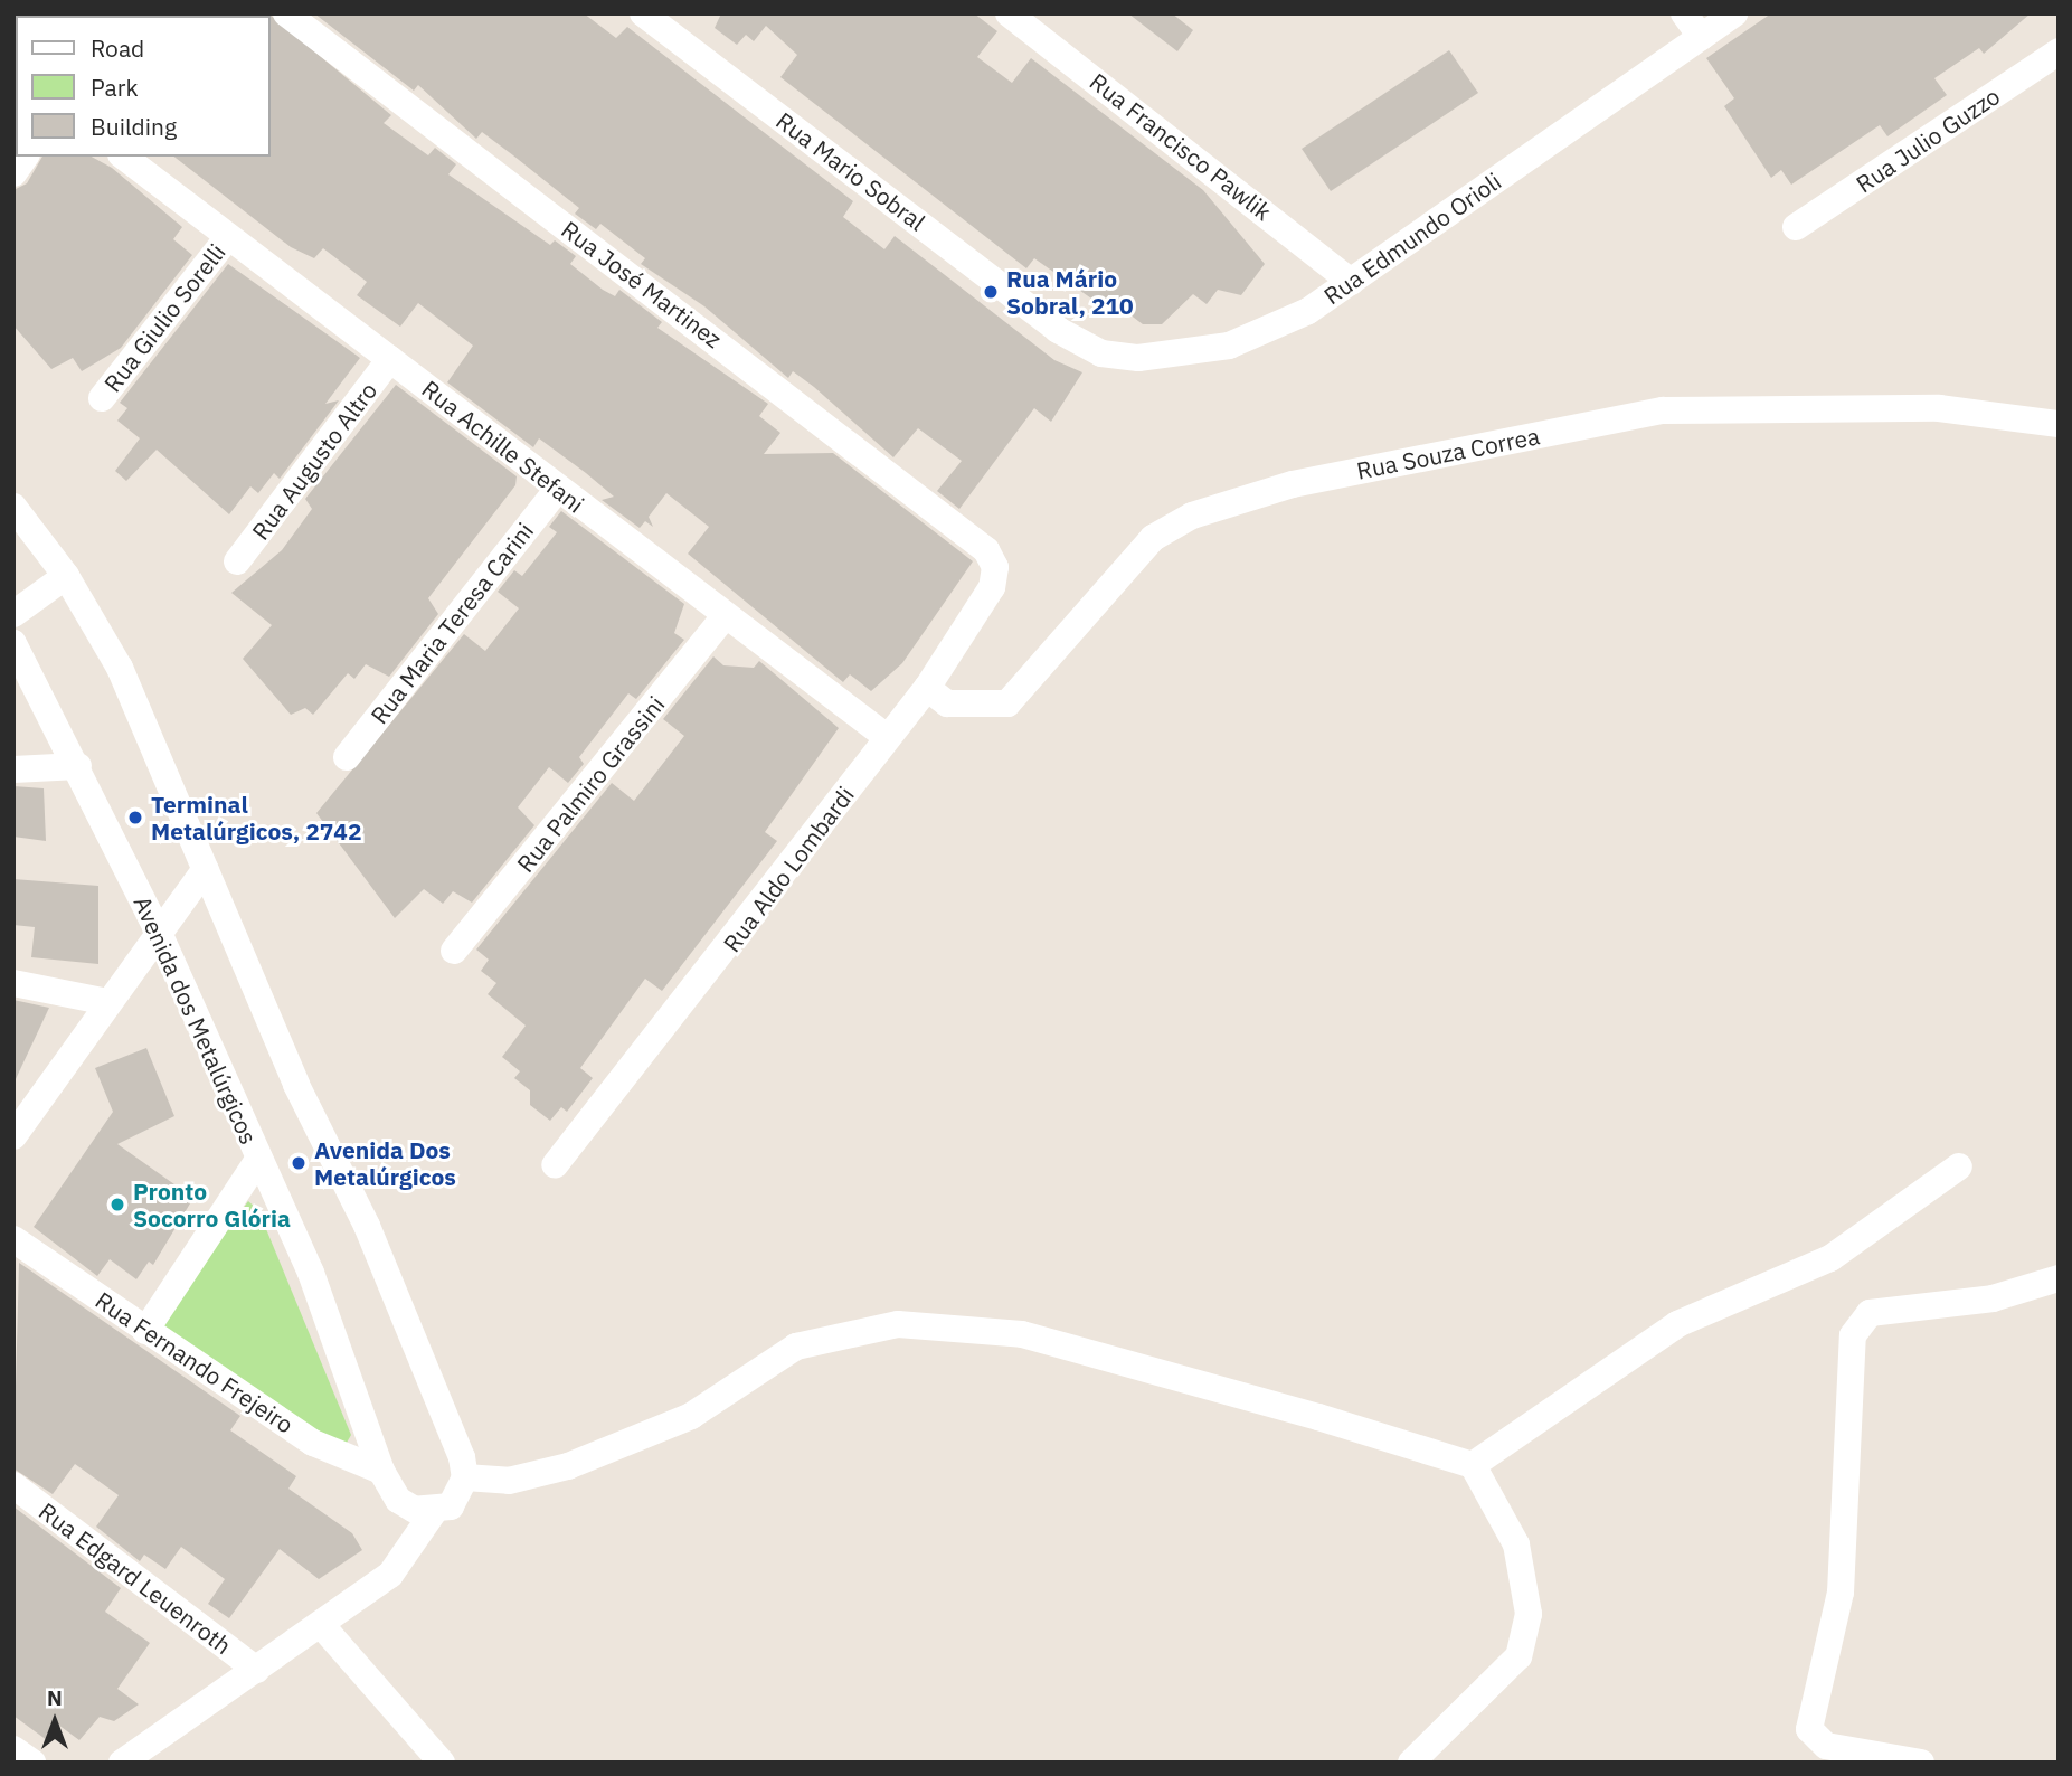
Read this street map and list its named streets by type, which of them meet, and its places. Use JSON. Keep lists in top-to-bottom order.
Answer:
{
  "streets": {
    "street": [
      "Rua Julio Guzzo",
      "Rua Francisco Pawlik",
      "Rua Mario Sobral",
      "Rua Edmundo Orioli",
      "Rua José Martinez",
      "Rua Giulio Sorelli",
      "Rua Achille Stefani",
      "Rua Souza Correa",
      "Rua Augusto Altro",
      "Rua Maria Teresa Carini",
      "Rua Palmiro Grassini",
      "Rua Aldo Lombardi",
      "Avenida dos Metalúrgicos",
      "Rua Fernando Frejeiro",
      "Rua Edgard Leuenroth"
    ]
  },
  "crossings": [
    ["Rua Francisco Pawlik", "Rua Edmundo Orioli"],
    ["Rua Mario Sobral", "Rua Edmundo Orioli"],
    ["Rua José Martinez", "Rua Aldo Lombardi"],
    ["Rua Giulio Sorelli", "Rua Achille Stefani"],
    ["Rua Achille Stefani", "Rua Augusto Altro"],
    ["Rua Achille Stefani", "Rua Maria Teresa Carini"],
    ["Rua Achille Stefani", "Rua Palmiro Grassini"],
    ["Rua Achille Stefani", "Rua Aldo Lombardi"],
    ["Rua Souza Correa", "Rua Aldo Lombardi"],
    ["Avenida dos Metalúrgicos", "Rua Fernando Frejeiro"]
  ],
  "places": [
    "Rua Mário Sobral, 210",
    "Terminal Metalúrgicos, 2742",
    "Avenida Dos Metalúrgicos",
    "Pronto Socorro Glória"
  ],
  "legend": ["Road", "Park", "Building"],
  "north": "top"
}
